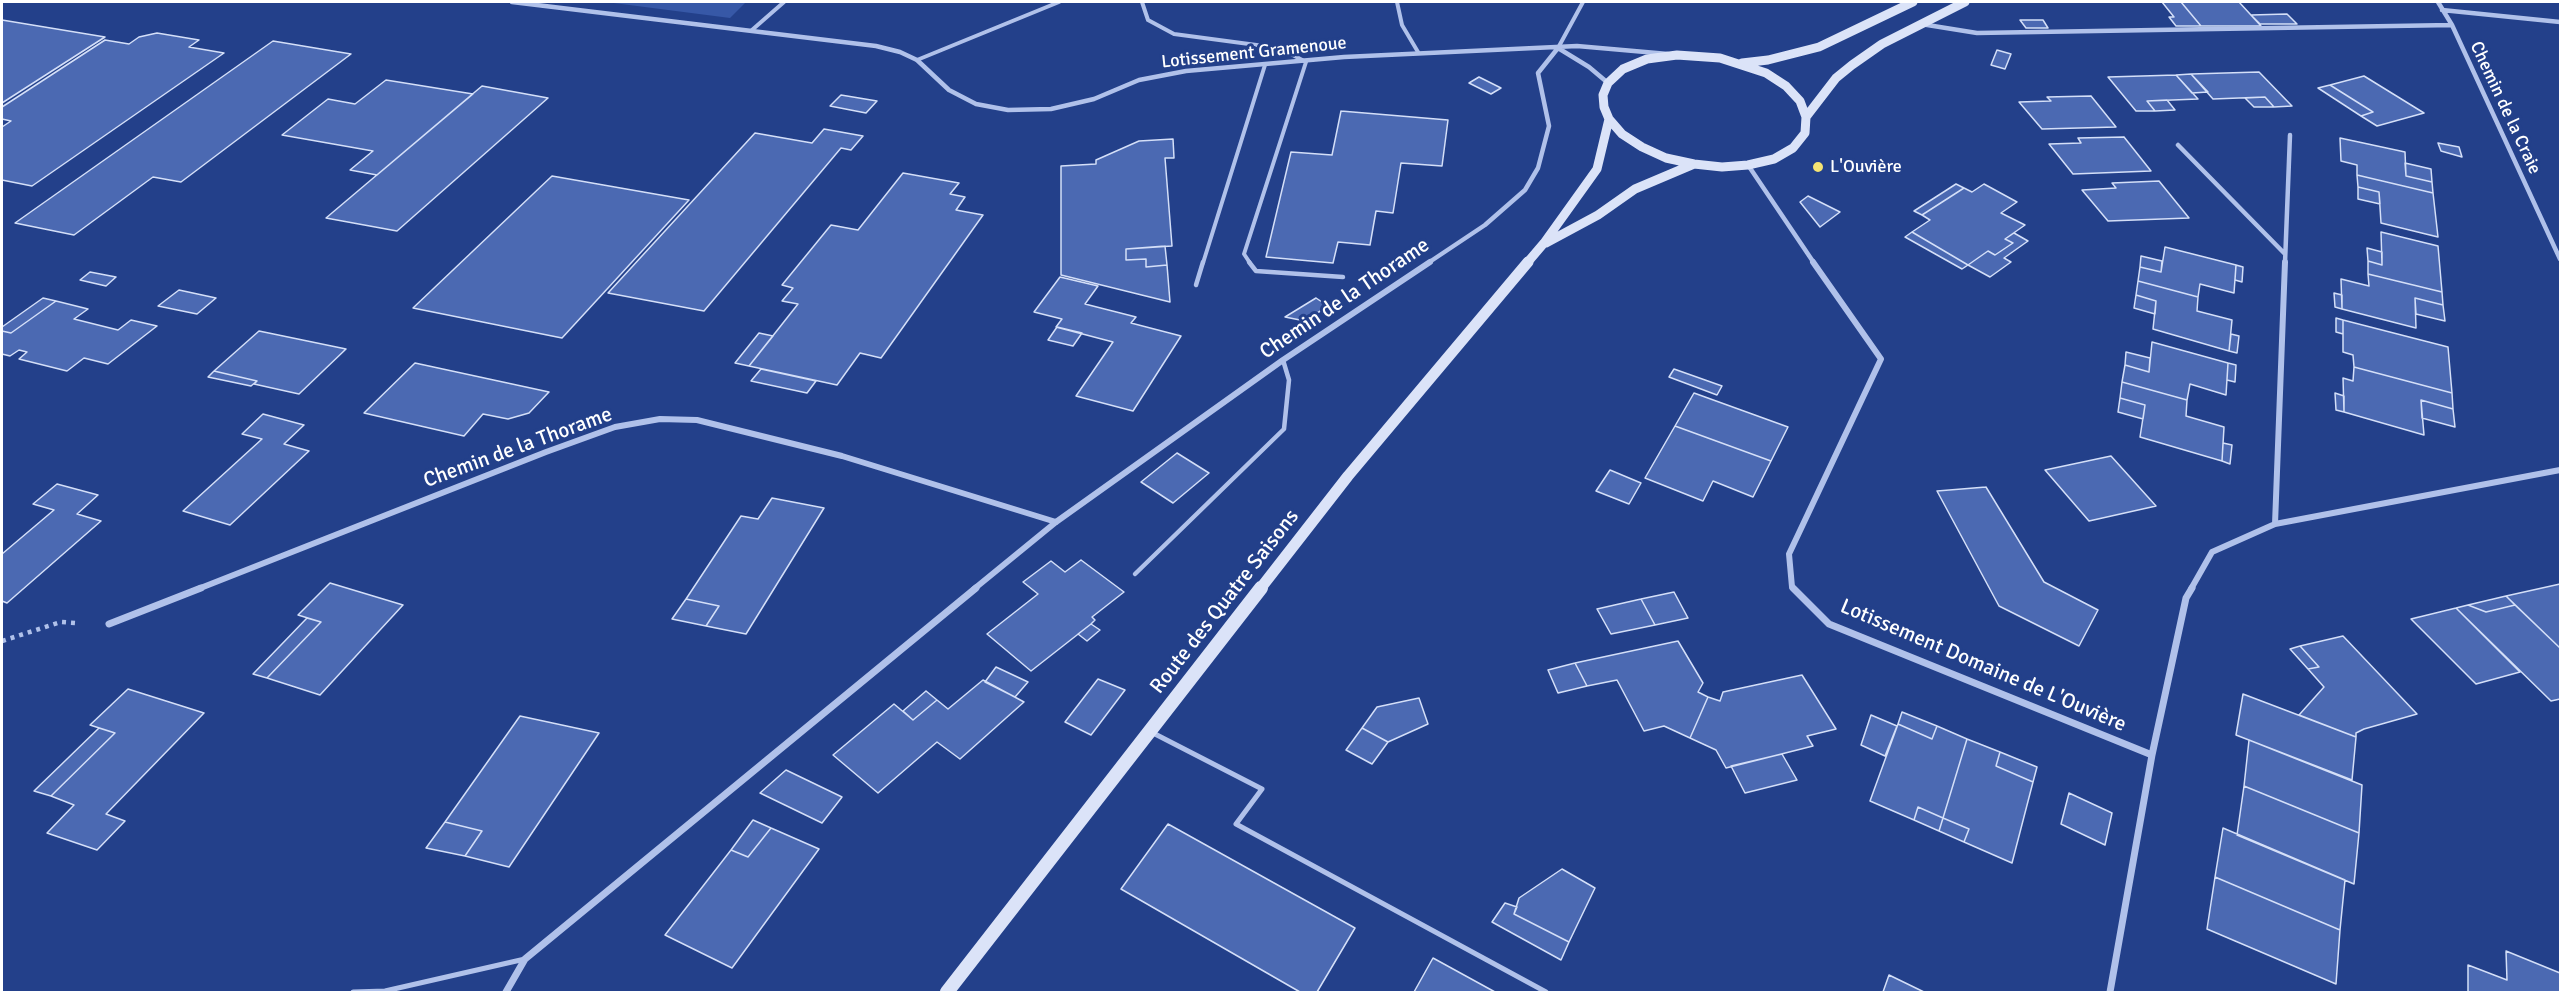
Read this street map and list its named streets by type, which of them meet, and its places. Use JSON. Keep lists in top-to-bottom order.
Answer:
{
  "streets": {
    "main road": ["Route des Quatre Saisons"],
    "street": [
      "Lotissement Gramenoue",
      "Chemin de la Craie",
      "Chemin de la Thorame",
      "Lotissement Domaine de L'Ouvière"
    ]
  },
  "crossings": [
    ["Lotissement Gramenoue", "Chemin de la Thorame"],
    ["Route des Quatre Saisons", "Lotissement Domaine de L'Ouvière"]
  ],
  "places": ["L'Ouvière"]
}
